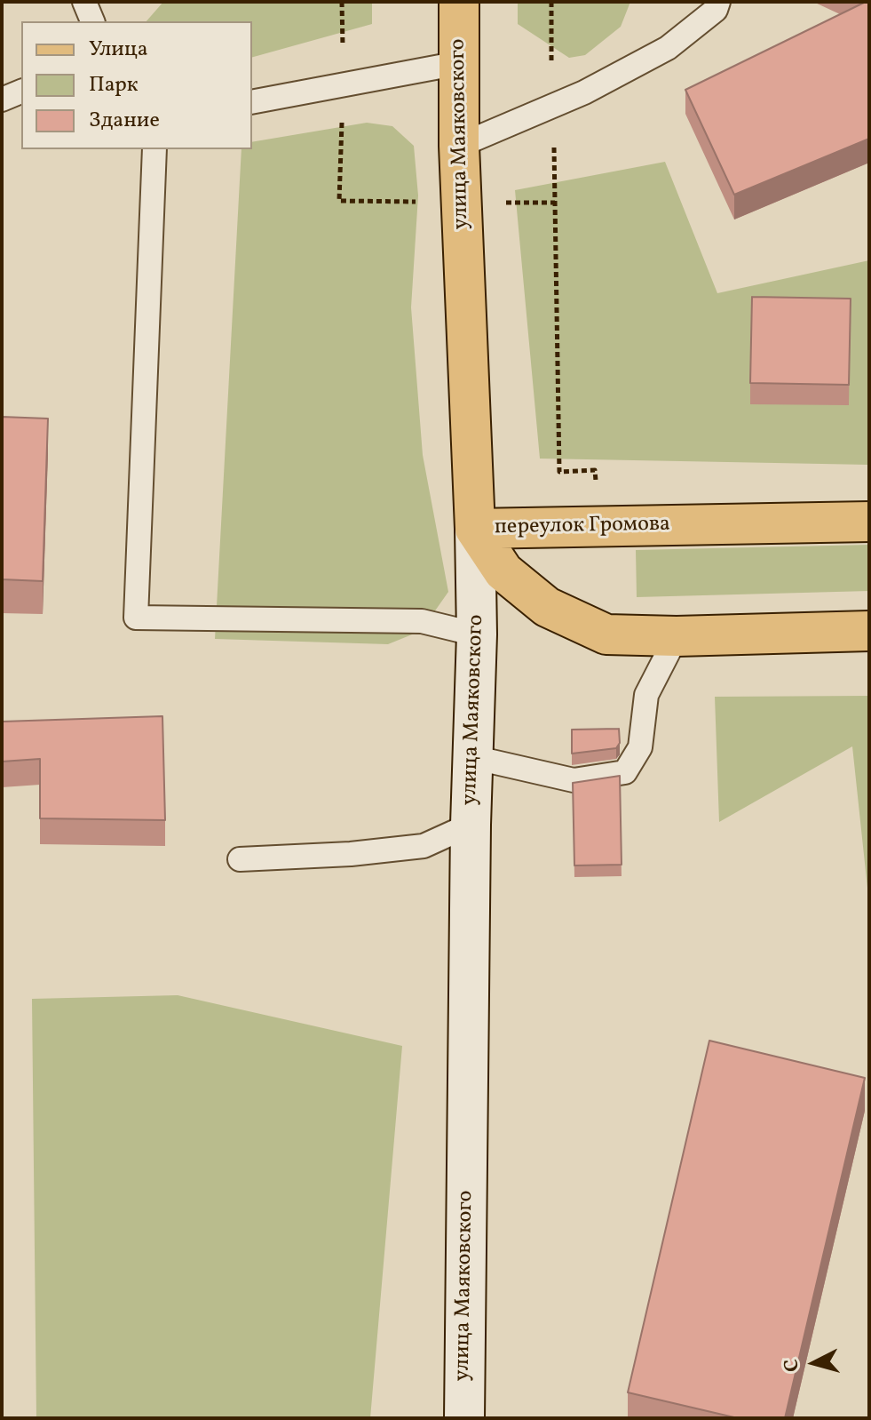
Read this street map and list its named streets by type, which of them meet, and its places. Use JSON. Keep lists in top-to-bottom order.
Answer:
{
  "streets": {
    "main road": ["улица Маяковского", "переулок Громова"]
  },
  "crossings": [
    ["улица Маяковского", "переулок Громова"]
  ],
  "legend": ["Улица", "Парк", "Здание"],
  "north": "left"
}
